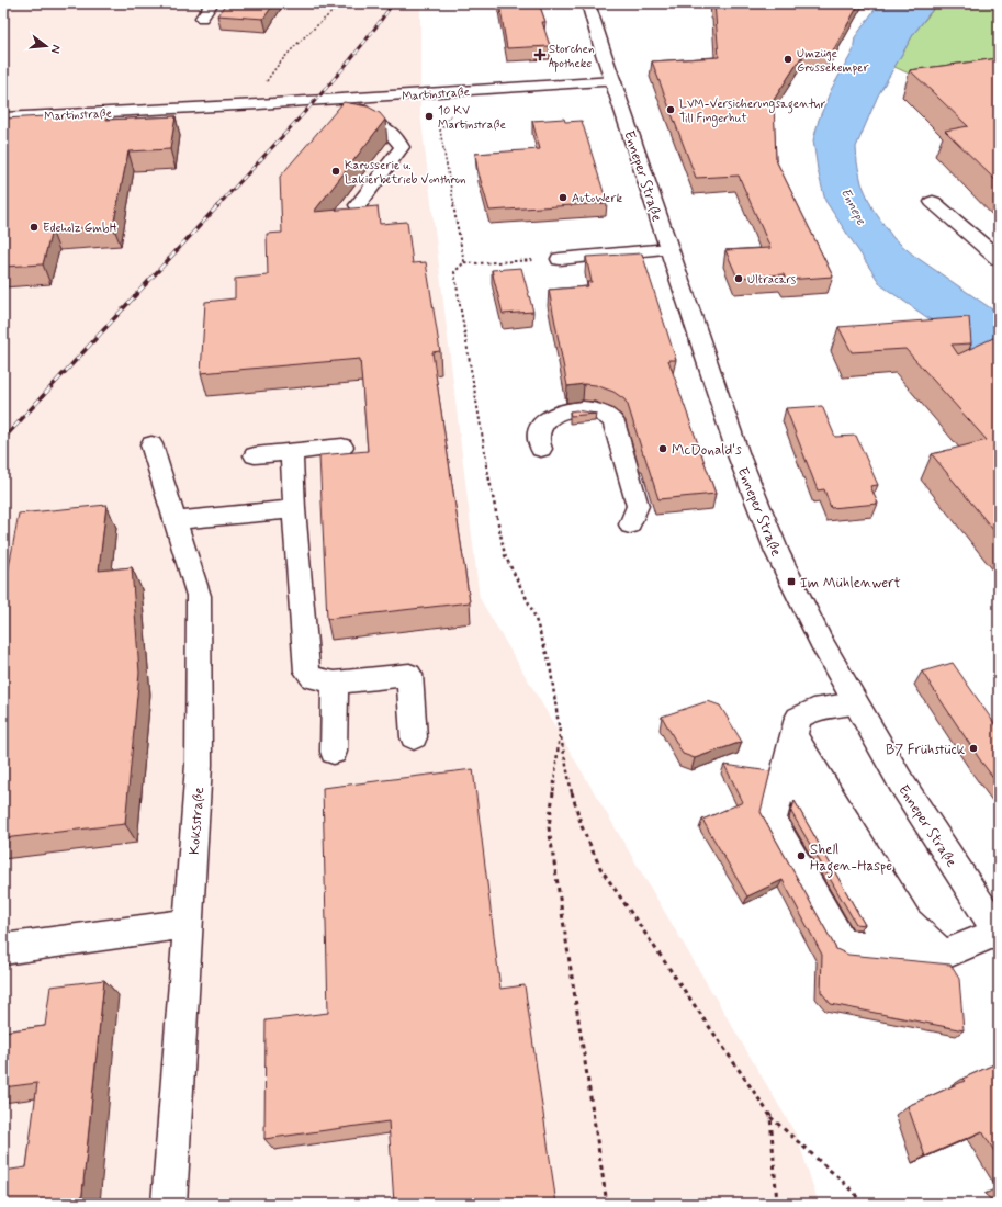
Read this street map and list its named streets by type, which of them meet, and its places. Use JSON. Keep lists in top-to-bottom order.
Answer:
{
  "streets": {
    "street": ["Martinstraße", "Enneper Straße", "Koksstraße"]
  },
  "crossings": [
    ["Martinstraße", "Enneper Straße"]
  ],
  "water": ["Ennepe"],
  "places": {
    "health": ["Storchen Apotheke"],
    "other": [
      "Umzüge Grossekemper",
      "LVM-Versicherungsagentur Till Fingerhut",
      "10 KV Martinstraße",
      "Karosserie u. Lakierbetrieb Vonthron",
      "AutoWerk",
      "Edeholz GmbH",
      "Ultracars",
      "McDonald's",
      "B7 Frühstück",
      "Shell Hagen-Haspe"
    ],
    "transit": ["Im Mühlenwert"]
  },
  "north": "right"
}
